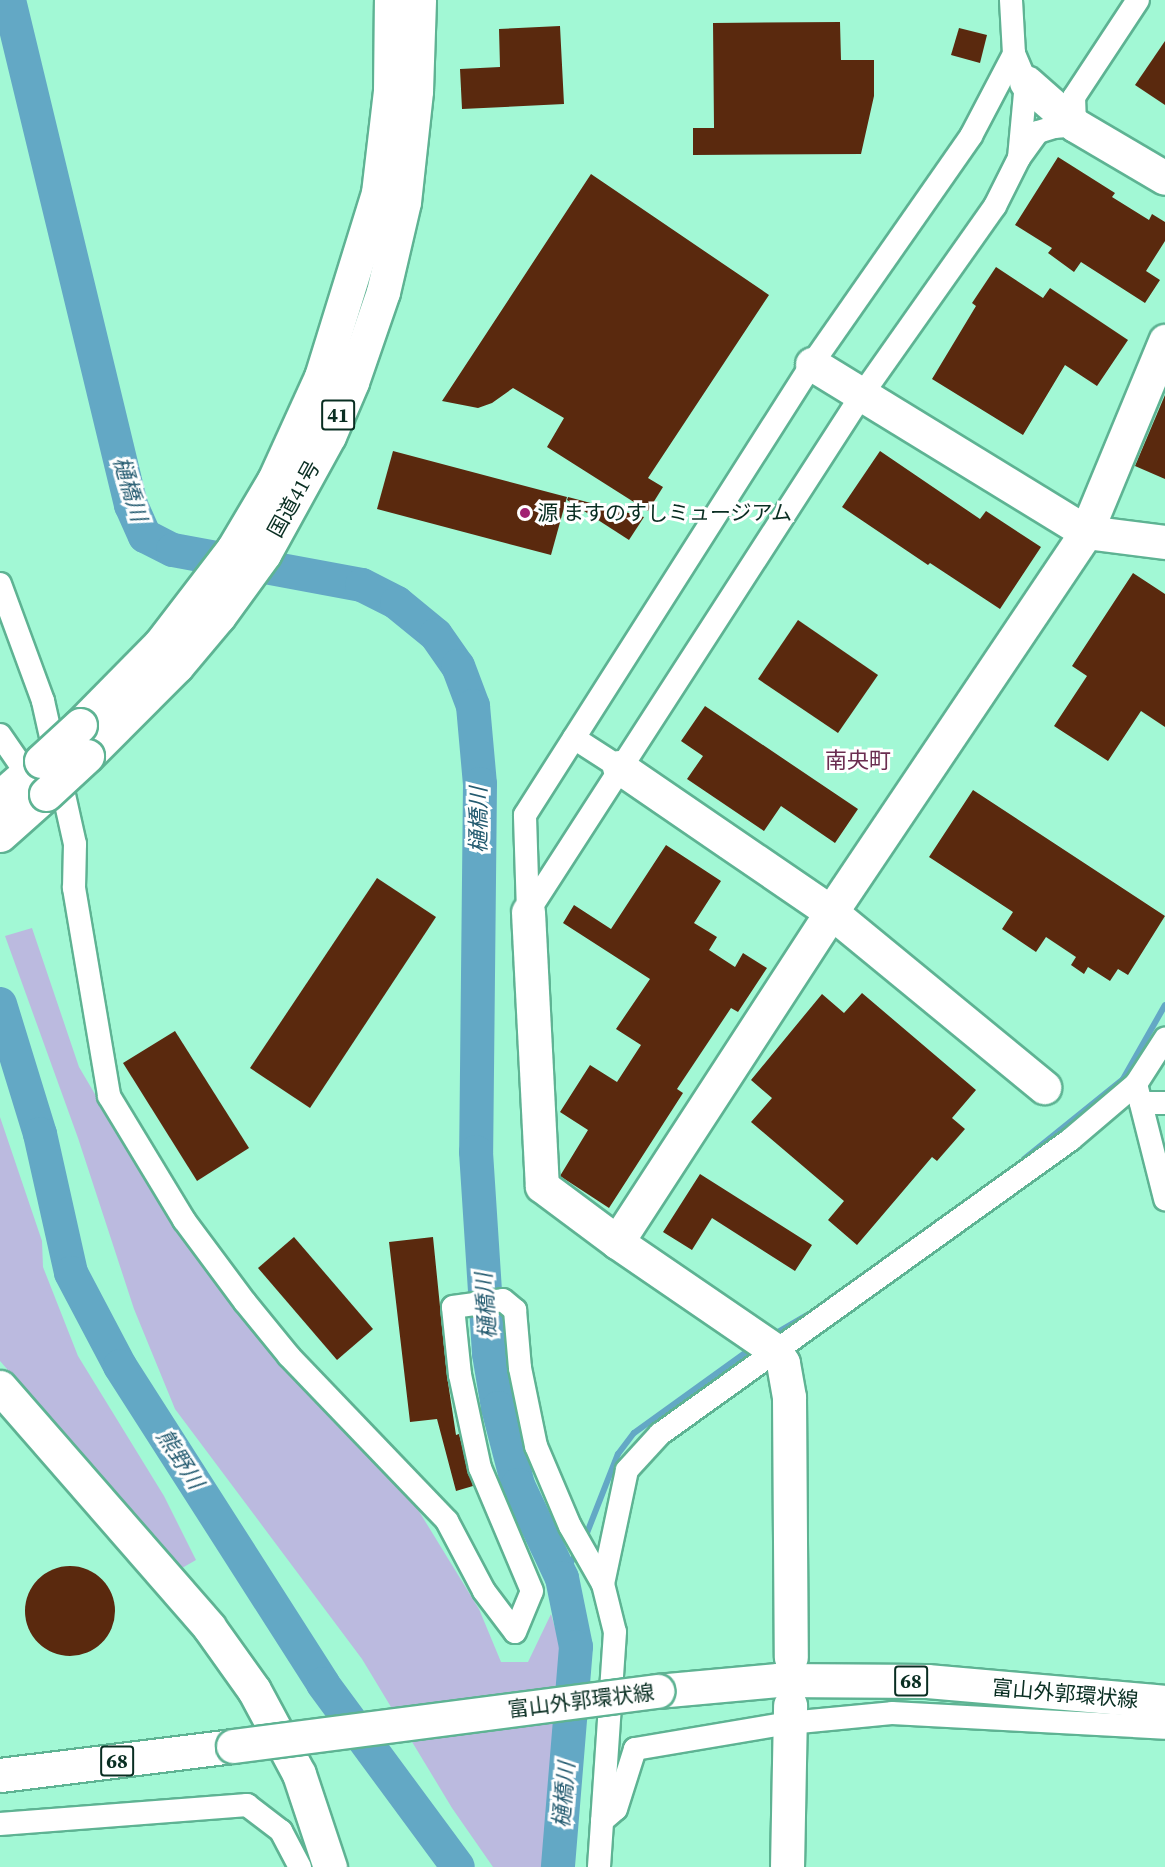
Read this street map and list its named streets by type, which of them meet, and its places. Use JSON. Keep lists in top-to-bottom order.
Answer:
{
  "streets": {
    "main road": [
      "41",
      "国道41号",
      "68",
      "富山外郭環状線"
    ]
  },
  "districts": ["南央町"],
  "water": ["樋橋川", "熊野川"],
  "places": ["源 ますのすしミュージアム"]
}
